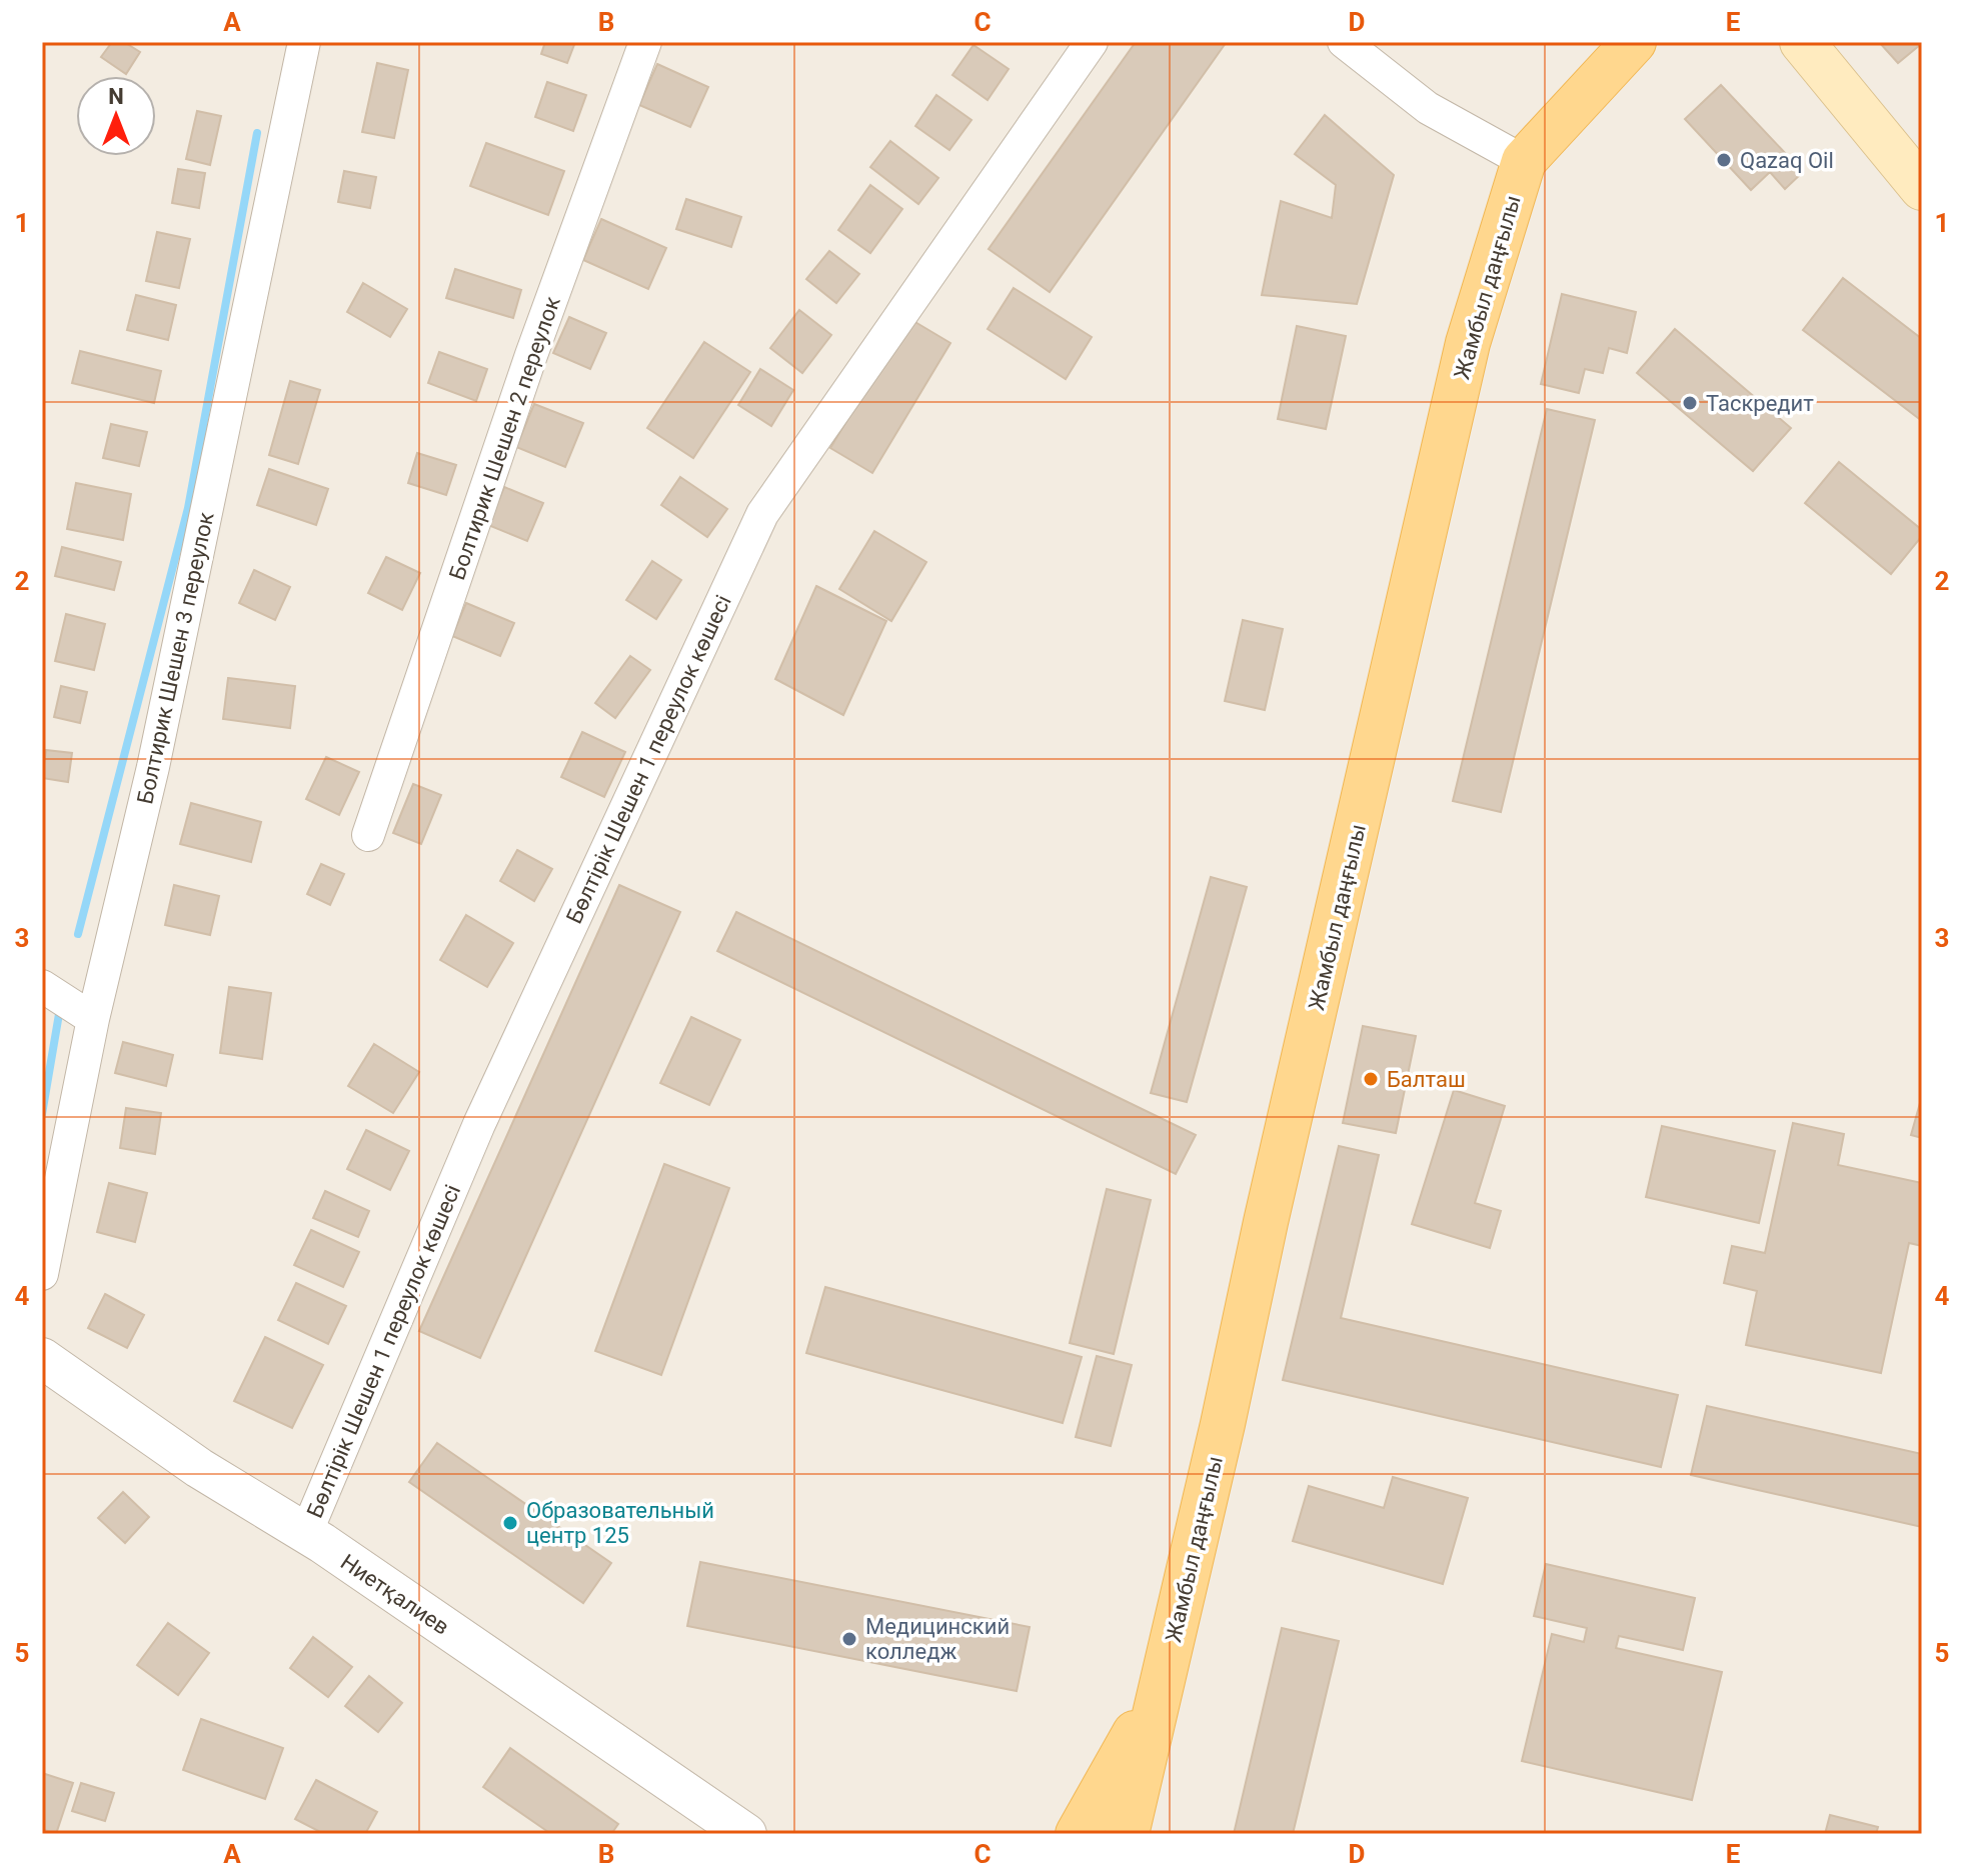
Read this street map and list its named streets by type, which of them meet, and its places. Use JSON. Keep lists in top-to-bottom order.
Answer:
{
  "streets": {
    "main road": ["Жамбыл даңғылы"],
    "street": [
      "Болтирик Шешен 2 переулок",
      "Болтирик Шешен 3 переулок",
      "Бөлтірік Шешен 1 переулок көшесі",
      "Ниетқалиев"
    ]
  },
  "crossings": [
    ["Бөлтірік Шешен 1 переулок көшесі", "Ниетқалиев"]
  ],
  "places": [
    "Qazaq Oil",
    "Таскредит",
    "Балташ",
    "Образовательный центр 125",
    "Медицинский колледж"
  ],
  "north": "top",
  "grid": {
    "columns": [
      "A",
      "B",
      "C",
      "D",
      "E"
    ],
    "rows": [
      "1",
      "2",
      "3",
      "4",
      "5"
    ]
  }
}
